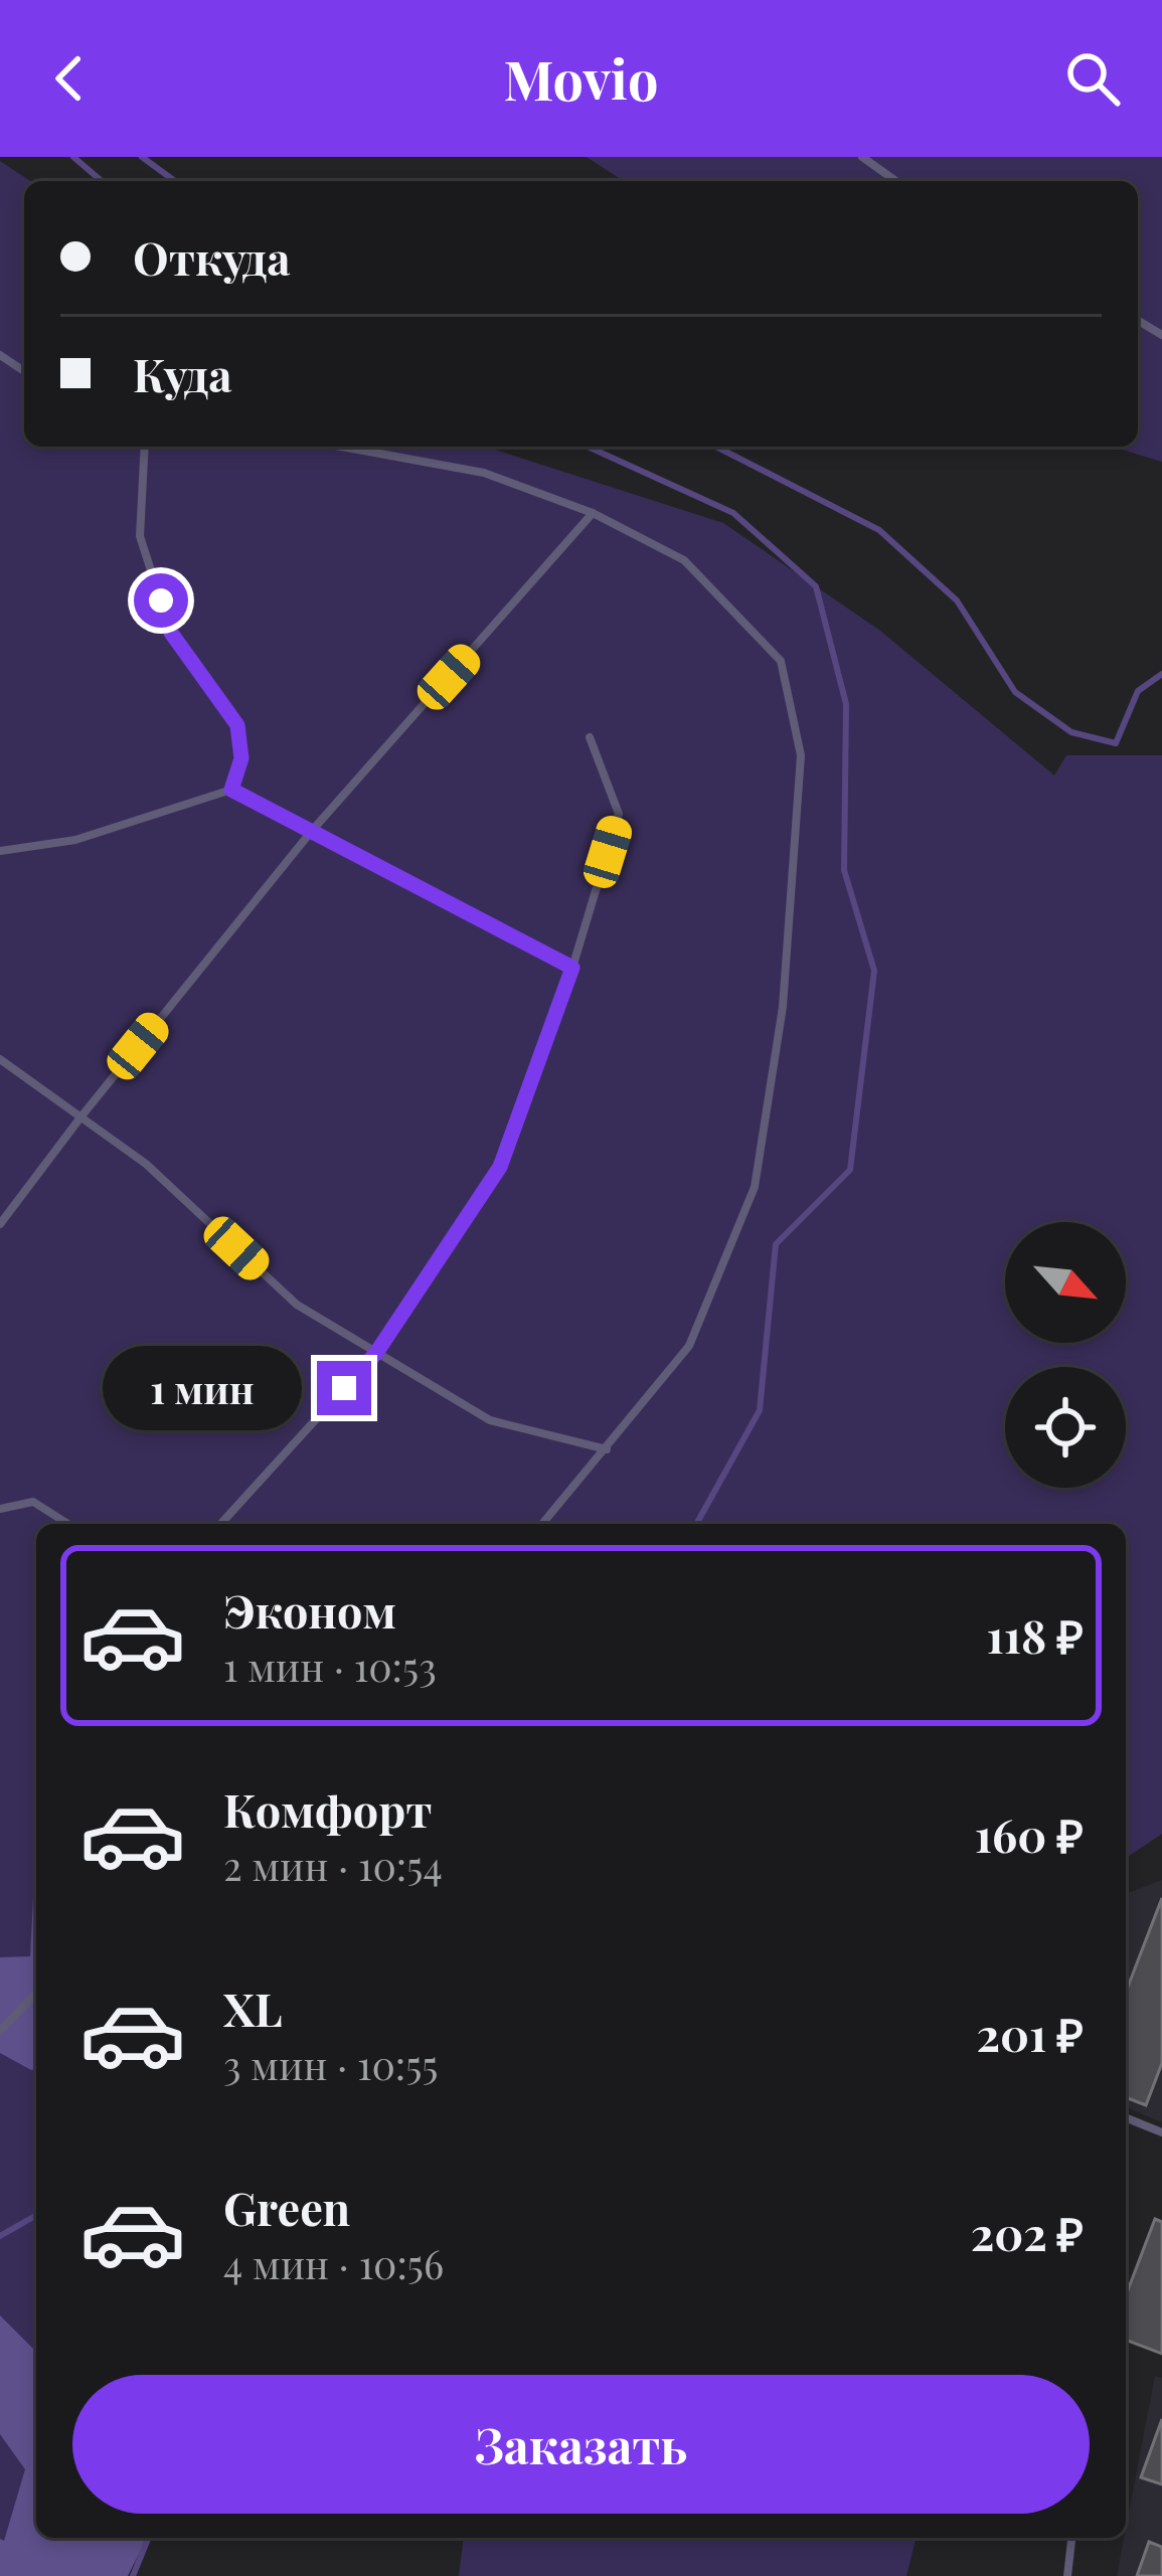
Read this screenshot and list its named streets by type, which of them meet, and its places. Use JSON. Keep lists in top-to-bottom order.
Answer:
{
  "north": "bottom right",
  "page": {
    "header": "Movio",
    "banner": ["Откуда", "Куда"],
    "bubble": "1 мин",
    "list": [
      {
        "name": "Эконом",
        "note": "1 мин · 10:53",
        "value": "118 ₽"
      },
      {
        "name": "Комфорт",
        "note": "2 мин · 10:54",
        "value": "160 ₽"
      },
      {
        "name": "XL",
        "note": "3 мин · 10:55",
        "value": "201 ₽"
      },
      {
        "name": "Green",
        "note": "4 мин · 10:56",
        "value": "202 ₽"
      }
    ],
    "buttons": "Заказать"
  }
}
